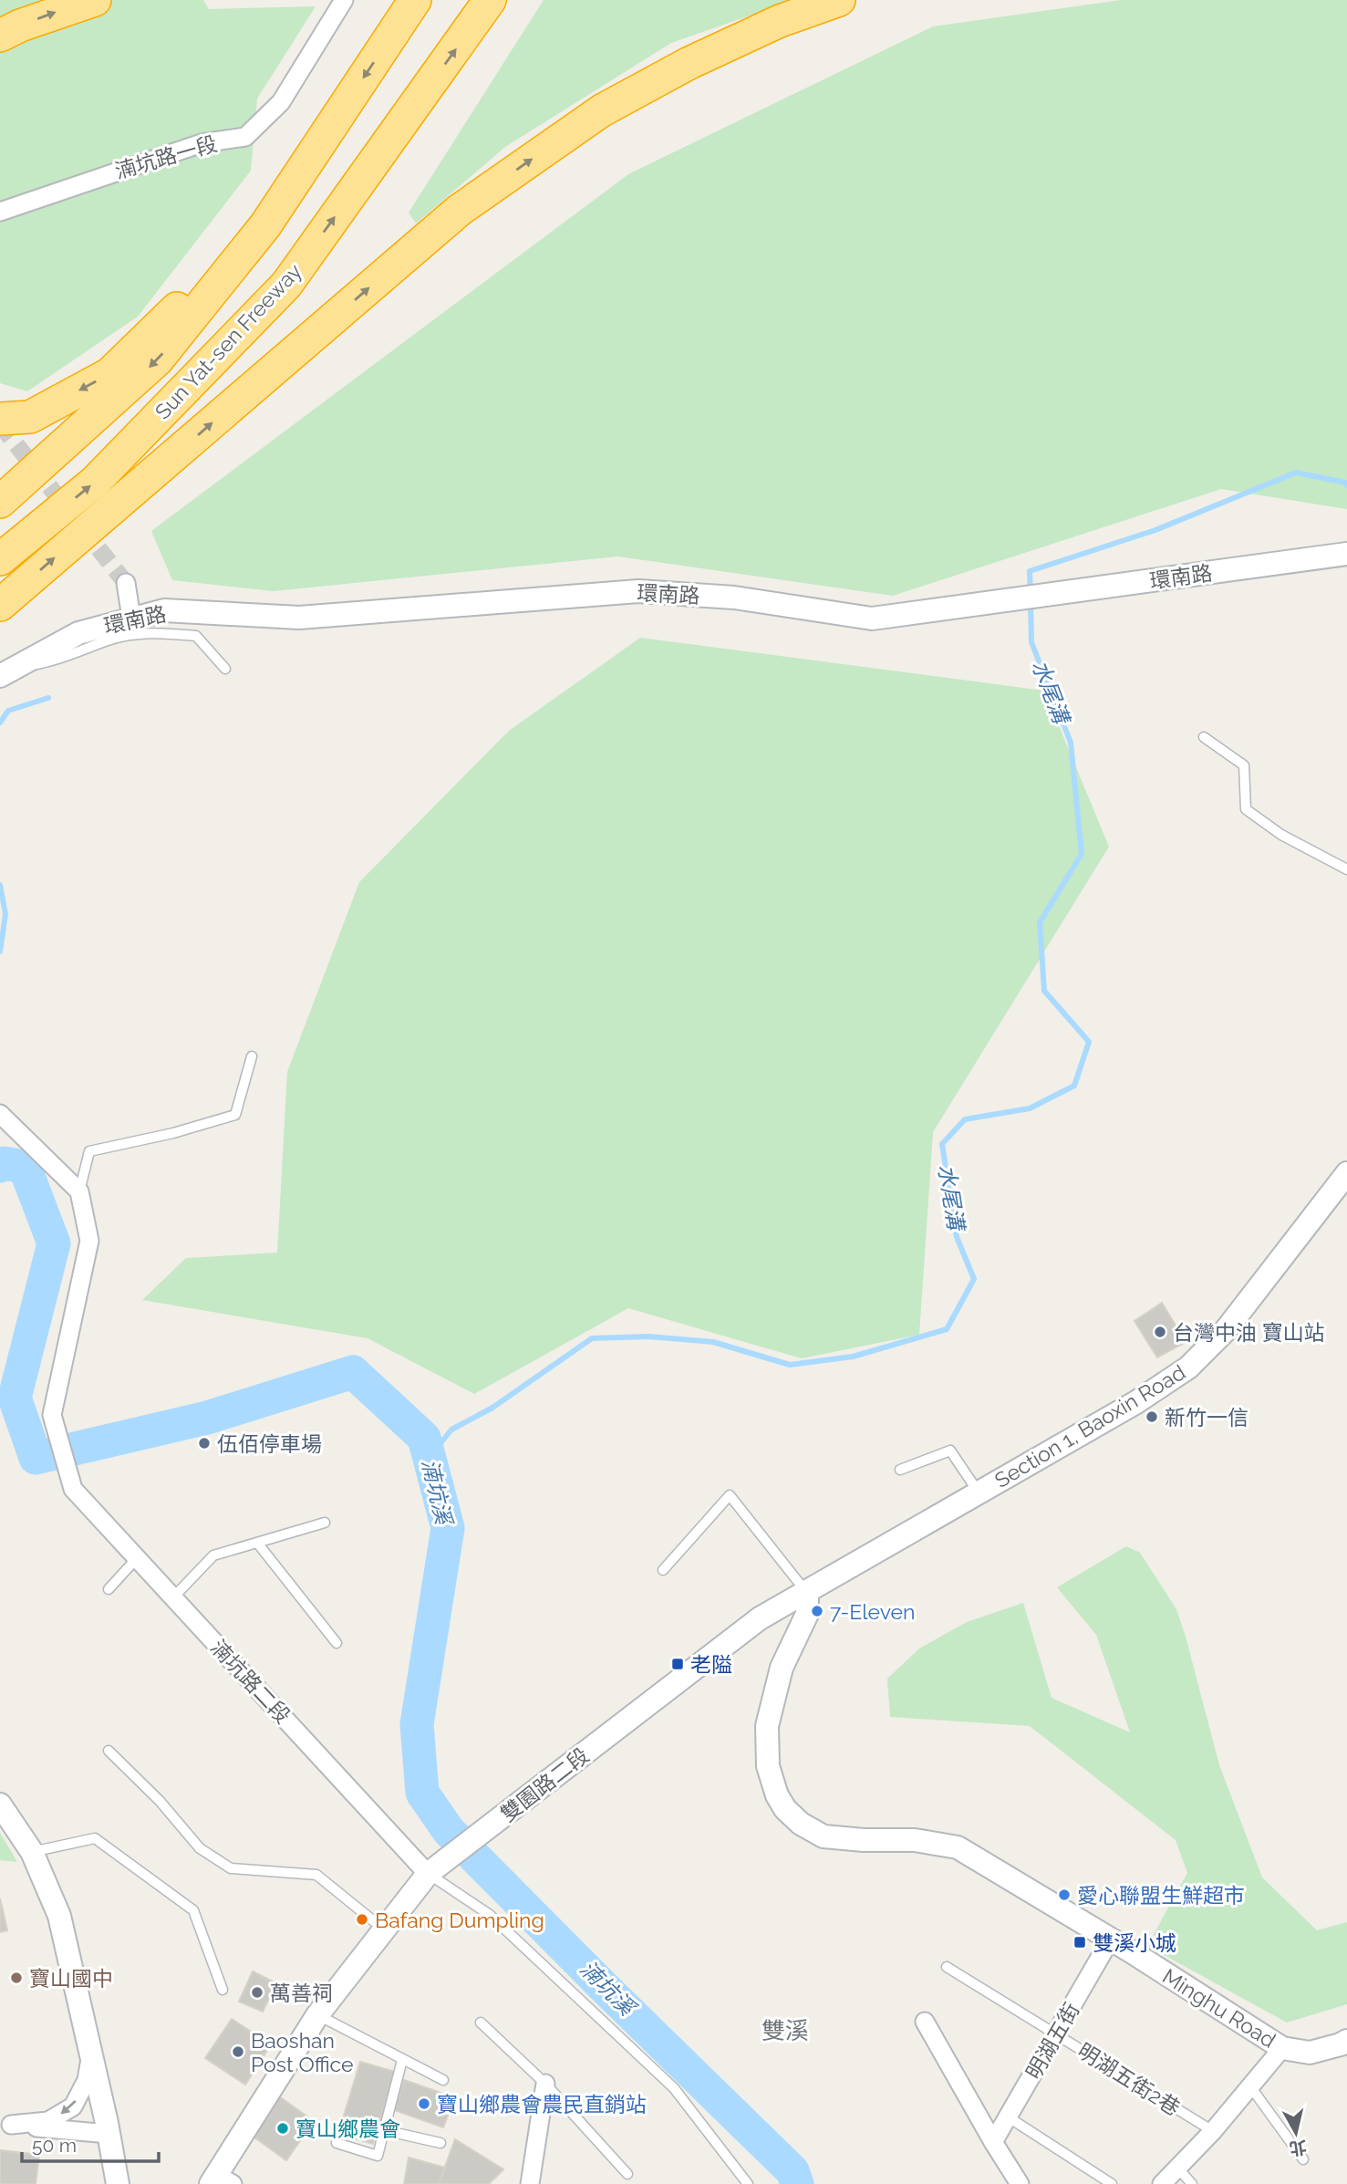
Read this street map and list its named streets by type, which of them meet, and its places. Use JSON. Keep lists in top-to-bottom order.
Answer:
{
  "streets": {
    "highway": ["Sun Yat-sen Freeway"],
    "street": [
      "湳坑路一段",
      "環南路",
      "Section 1, Baoxin Road",
      "湳坑路二段",
      "雙園路二段",
      "Minghu Road",
      "明湖五街"
    ],
    "lane": ["明湖五街2巷"]
  },
  "crossings": [
    ["Section 1, Baoxin Road", "雙園路二段"],
    ["Section 1, Baoxin Road", "Minghu Road"],
    ["湳坑路二段", "雙園路二段"],
    ["雙園路二段", "Minghu Road"],
    ["Minghu Road", "明湖五街"],
    ["明湖五街", "明湖五街2巷"]
  ],
  "districts": ["雙溪"],
  "water": ["水尾溝", "湳坑溪"],
  "places": {
    "other": [
      "台灣中油 寶山站",
      "新竹一信",
      "伍佰停車場",
      "7-Eleven",
      "愛心聯盟生鮮超市",
      "Bafang Dumpling",
      "寶山國中",
      "萬善祠",
      "Baoshan Post Office",
      "寶山鄉農會農民直銷站",
      "寶山鄉農會"
    ],
    "transit": ["老隘", "雙溪小城"]
  },
  "scale_bar": "50 m",
  "north": "bottom"
}
